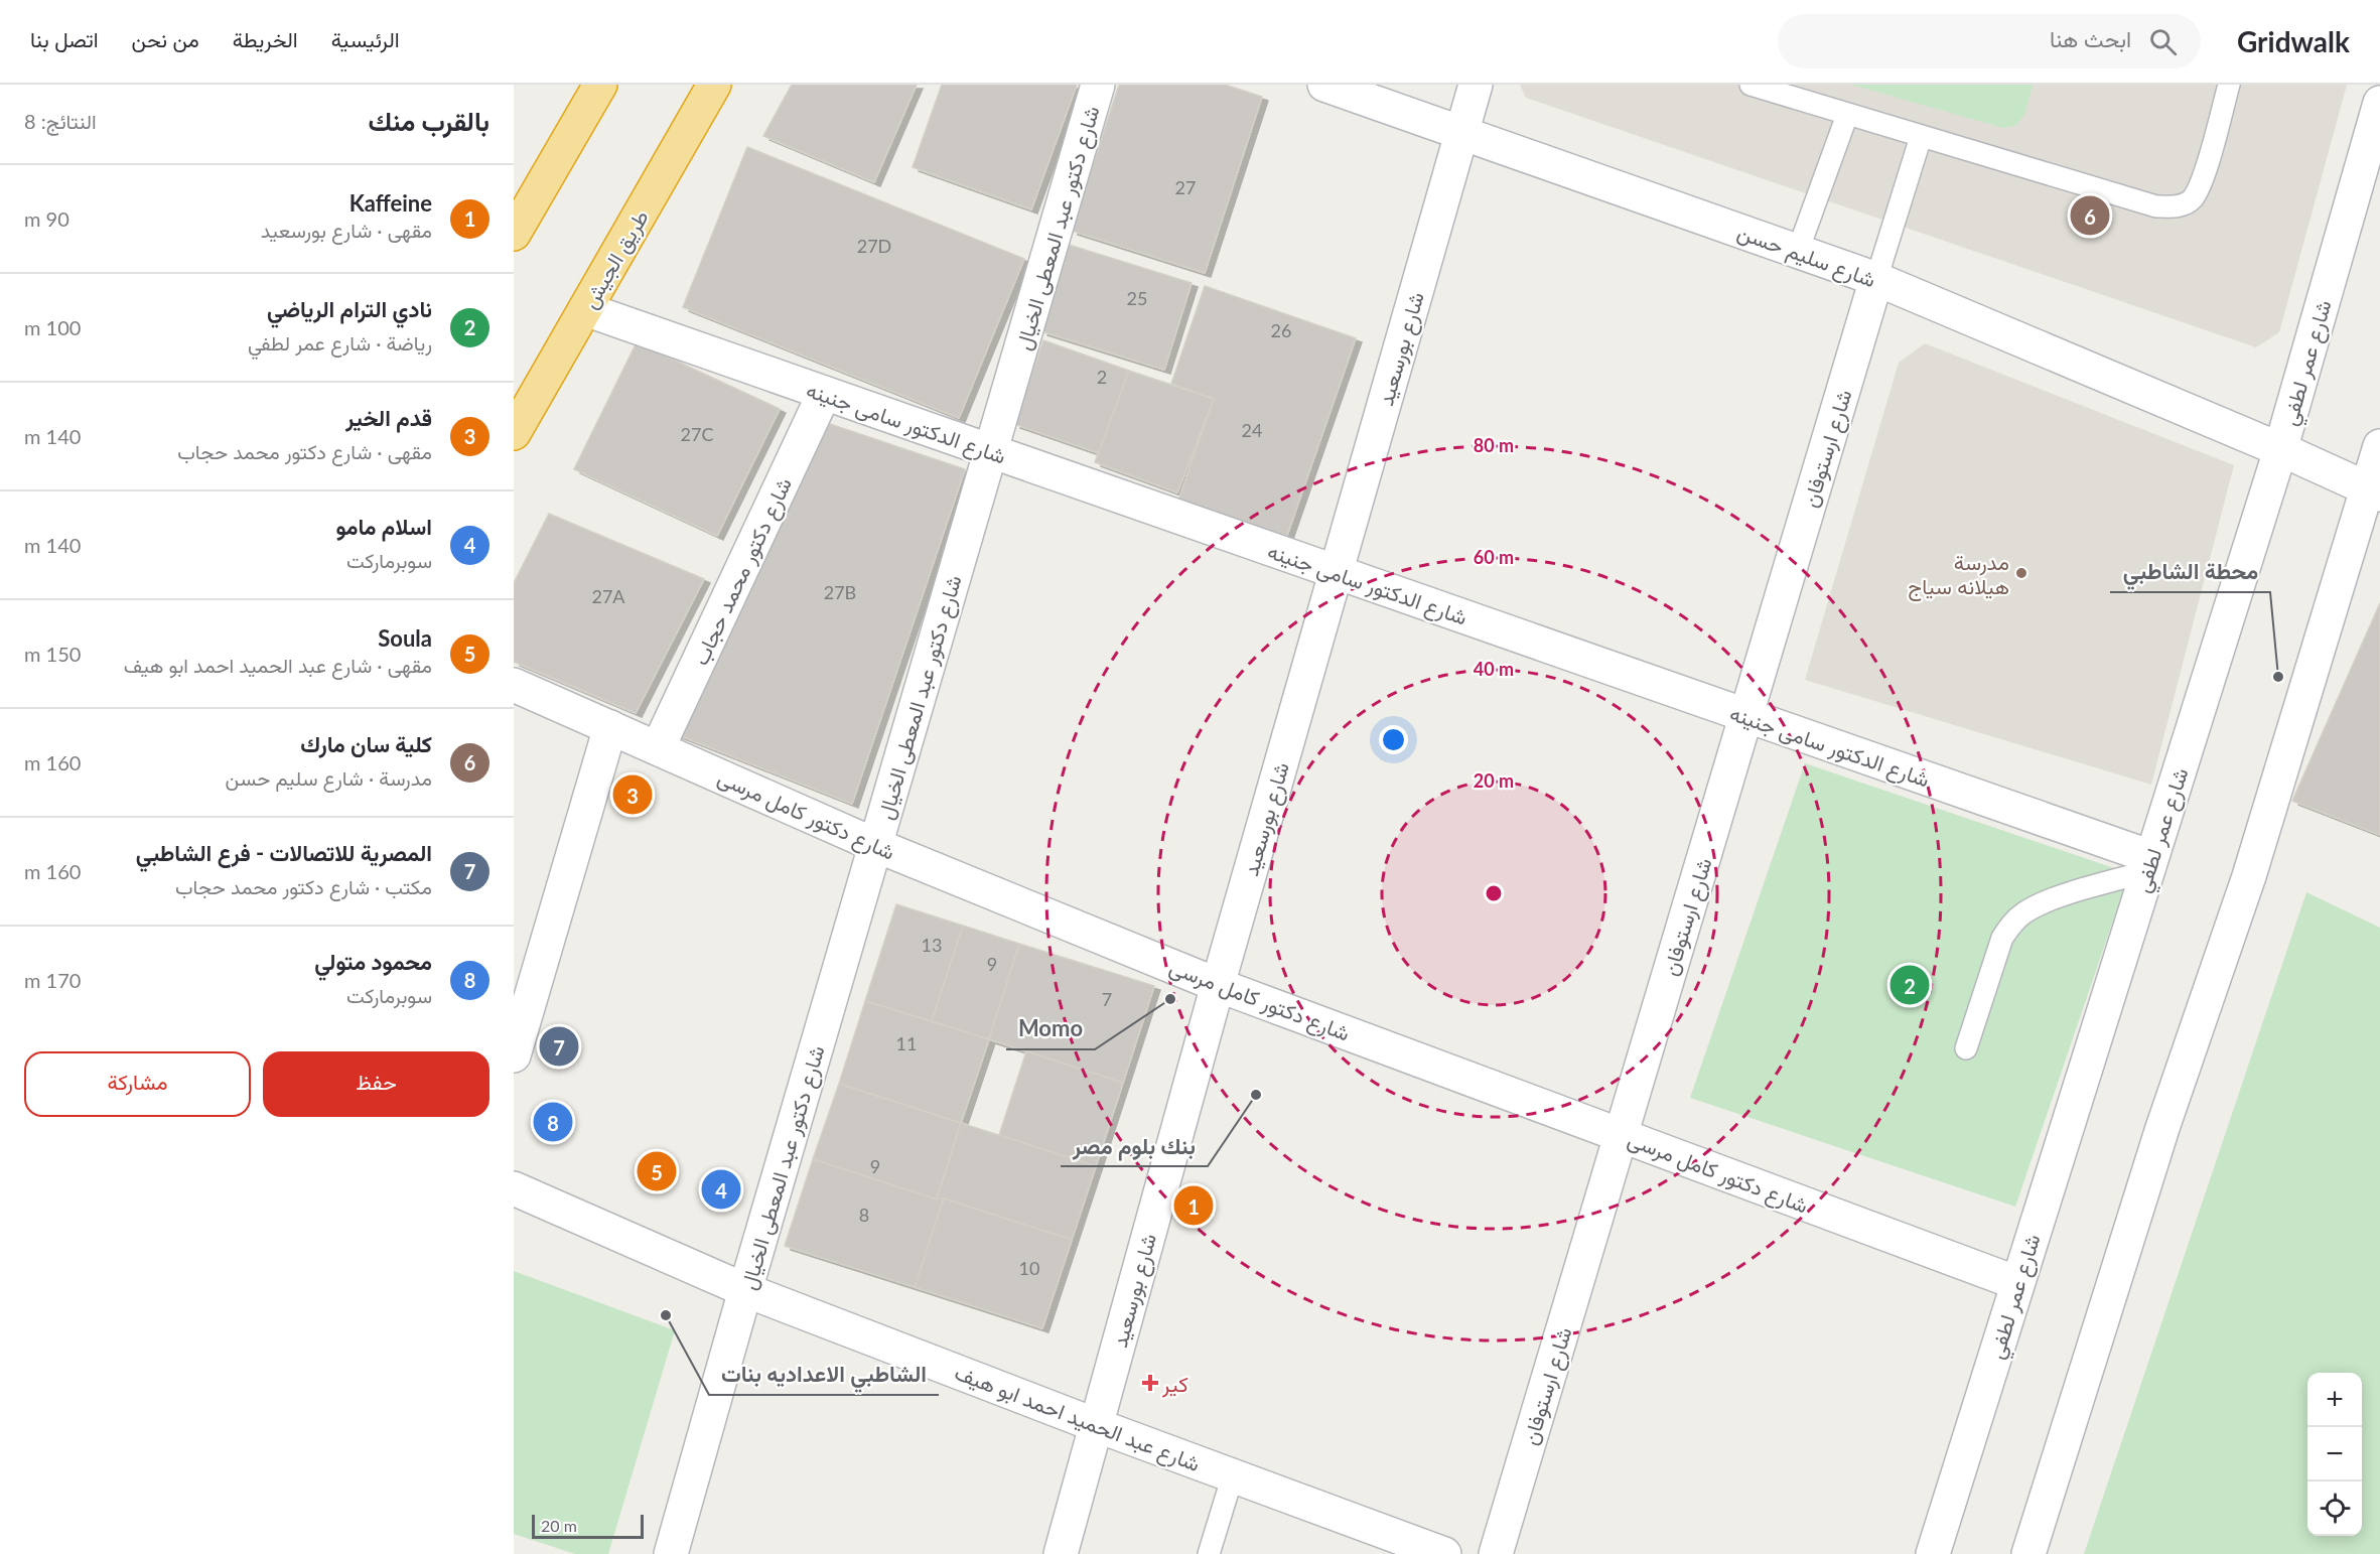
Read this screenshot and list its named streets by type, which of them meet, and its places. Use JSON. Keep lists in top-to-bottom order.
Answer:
{
  "streets": {
    "highway": ["طريق الجيش"],
    "street": [
      "شارع دكتور عبد المعطى الخيال",
      "شارع سليم حسن",
      "شارع بورسعيد",
      "شارع عمر لطفي",
      "شارع الدكتور سامى جنينه",
      "شارع ارستوفان",
      "شارع دكتور محمد حجاب",
      "شارع دكتور كامل مرسى",
      "شارع عبد الحميد احمد ابو هيف"
    ]
  },
  "crossings": [
    ["شارع دكتور عبد المعطى الخيال", "شارع الدكتور سامى جنينه"],
    ["شارع دكتور عبد المعطى الخيال", "شارع دكتور كامل مرسى"],
    ["شارع دكتور عبد المعطى الخيال", "شارع عبد الحميد احمد ابو هيف"],
    ["شارع سليم حسن", "شارع بورسعيد"],
    ["شارع سليم حسن", "شارع عمر لطفي"],
    ["شارع سليم حسن", "شارع ارستوفان"],
    ["طريق الجيش", "شارع الدكتور سامى جنينه"],
    ["شارع بورسعيد", "شارع الدكتور سامى جنينه"],
    ["شارع بورسعيد", "شارع دكتور كامل مرسى"],
    ["شارع بورسعيد", "شارع عبد الحميد احمد ابو هيف"],
    ["شارع عمر لطفي", "شارع الدكتور سامى جنينه"],
    ["شارع عمر لطفي", "شارع دكتور كامل مرسى"],
    ["شارع الدكتور سامى جنينه", "شارع ارستوفان"],
    ["شارع الدكتور سامى جنينه", "شارع دكتور محمد حجاب"],
    ["شارع ارستوفان", "شارع دكتور كامل مرسى"],
    ["شارع دكتور محمد حجاب", "شارع دكتور كامل مرسى"]
  ],
  "places": {
    "other": [
      "مدرسة هيلانه سياج",
      "محطة الشاطبي",
      "Momo",
      "بنك بلوم مصر",
      "الشاطبي الاعداديه بنات"
    ],
    "health": ["كير"]
  },
  "house_numbers": [
    "27",
    "27D",
    "25",
    "26",
    "2",
    "24",
    "27C",
    "27B",
    "27A",
    "13",
    "9",
    "7",
    "11",
    "9",
    "8",
    "10"
  ],
  "scale_bar": "20 m",
  "page": {
    "header": "Gridwalk",
    "search": "ابحث هنا",
    "nav": [
      "الرئيسية",
      "الخريطة",
      "من نحن",
      "اتصل بنا"
    ],
    "heading": ["بالقرب منك", "النتائج: 8"],
    "list": [
      {
        "mark": "1",
        "name": "Kaffeine",
        "note": "مقهى · شارع بورسعيد",
        "value": "90 m"
      },
      {
        "mark": "2",
        "name": "نادي الترام الرياضي",
        "note": "رياضة · شارع عمر لطفي",
        "value": "100 m"
      },
      {
        "mark": "3",
        "name": "قدم الخير",
        "note": "مقهى · شارع دكتور محمد حجاب",
        "value": "140 m"
      },
      {
        "mark": "4",
        "name": "اسلام مامو",
        "note": "سوبرماركت",
        "value": "140 m"
      },
      {
        "mark": "5",
        "name": "Soula",
        "note": "مقهى · شارع عبد الحميد احمد ابو هيف",
        "value": "150 m"
      },
      {
        "mark": "6",
        "name": "كلية سان مارك",
        "note": "مدرسة · شارع سليم حسن",
        "value": "160 m"
      },
      {
        "mark": "7",
        "name": "المصرية للاتصالات - فرع الشاطبي",
        "note": "مكتب · شارع دكتور محمد حجاب",
        "value": "160 m"
      },
      {
        "mark": "8",
        "name": "محمود متولي",
        "note": "سوبرماركت",
        "value": "170 m"
      }
    ],
    "pins": [
      "6",
      "3",
      "2",
      "7",
      "8",
      "5",
      "4",
      "1"
    ],
    "buttons": ["حفظ", "مشاركة"],
    "map_buttons": ["+", "−"],
    "scale": "20 m"
  },
  "rings": [
    "80 m",
    "60 m",
    "40 m",
    "20 m"
  ]
}
